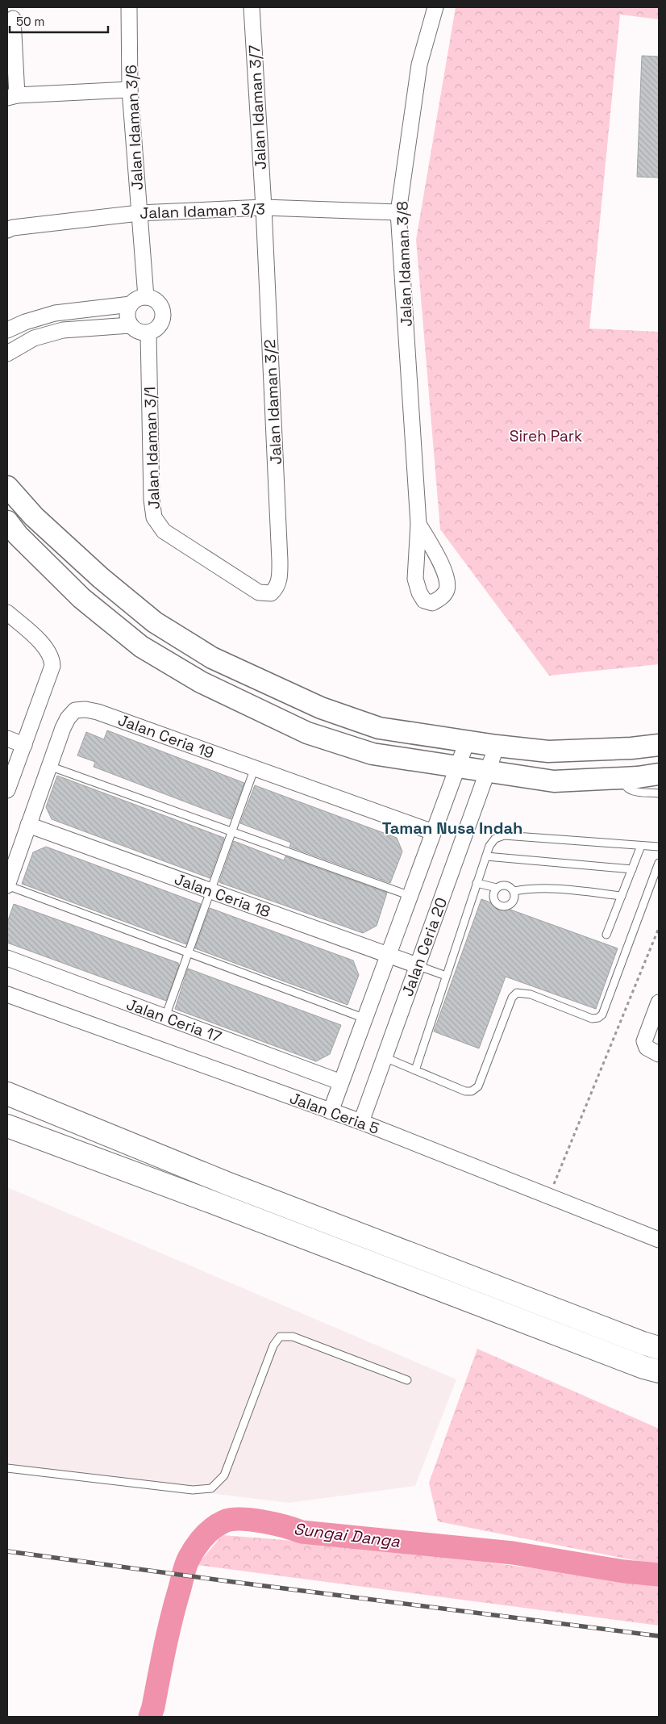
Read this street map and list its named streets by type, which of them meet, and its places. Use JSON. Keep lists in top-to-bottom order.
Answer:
{
  "streets": {
    "street": [
      "Jalan Idaman 3/7",
      "Jalan Idaman 3/6",
      "Jalan Idaman 3/3",
      "Jalan Idaman 3/8",
      "Jalan Idaman 3/2",
      "Jalan Idaman 3/1",
      "Jalan Ceria 19",
      "Jalan Ceria 18",
      "Jalan Ceria 20",
      "Jalan Ceria 17",
      "Jalan Ceria 5"
    ]
  },
  "crossings": [
    ["Jalan Idaman 3/7", "Jalan Idaman 3/3"],
    ["Jalan Idaman 3/7", "Jalan Idaman 3/2"],
    ["Jalan Idaman 3/6", "Jalan Idaman 3/3"],
    ["Jalan Idaman 3/6", "Jalan Idaman 3/1"],
    ["Jalan Idaman 3/3", "Jalan Idaman 3/8"],
    ["Jalan Idaman 3/3", "Jalan Idaman 3/2"],
    ["Jalan Idaman 3/2", "Jalan Idaman 3/1"],
    ["Jalan Ceria 19", "Jalan Ceria 18"],
    ["Jalan Ceria 19", "Jalan Ceria 20"],
    ["Jalan Ceria 18", "Jalan Ceria 20"],
    ["Jalan Ceria 20", "Jalan Ceria 17"],
    ["Jalan Ceria 20", "Jalan Ceria 5"]
  ],
  "districts": ["Taman Nusa Indah"],
  "water": ["Sungai Danga"],
  "parks": ["Sireh Park"],
  "scale_bar": "50 m"
}
